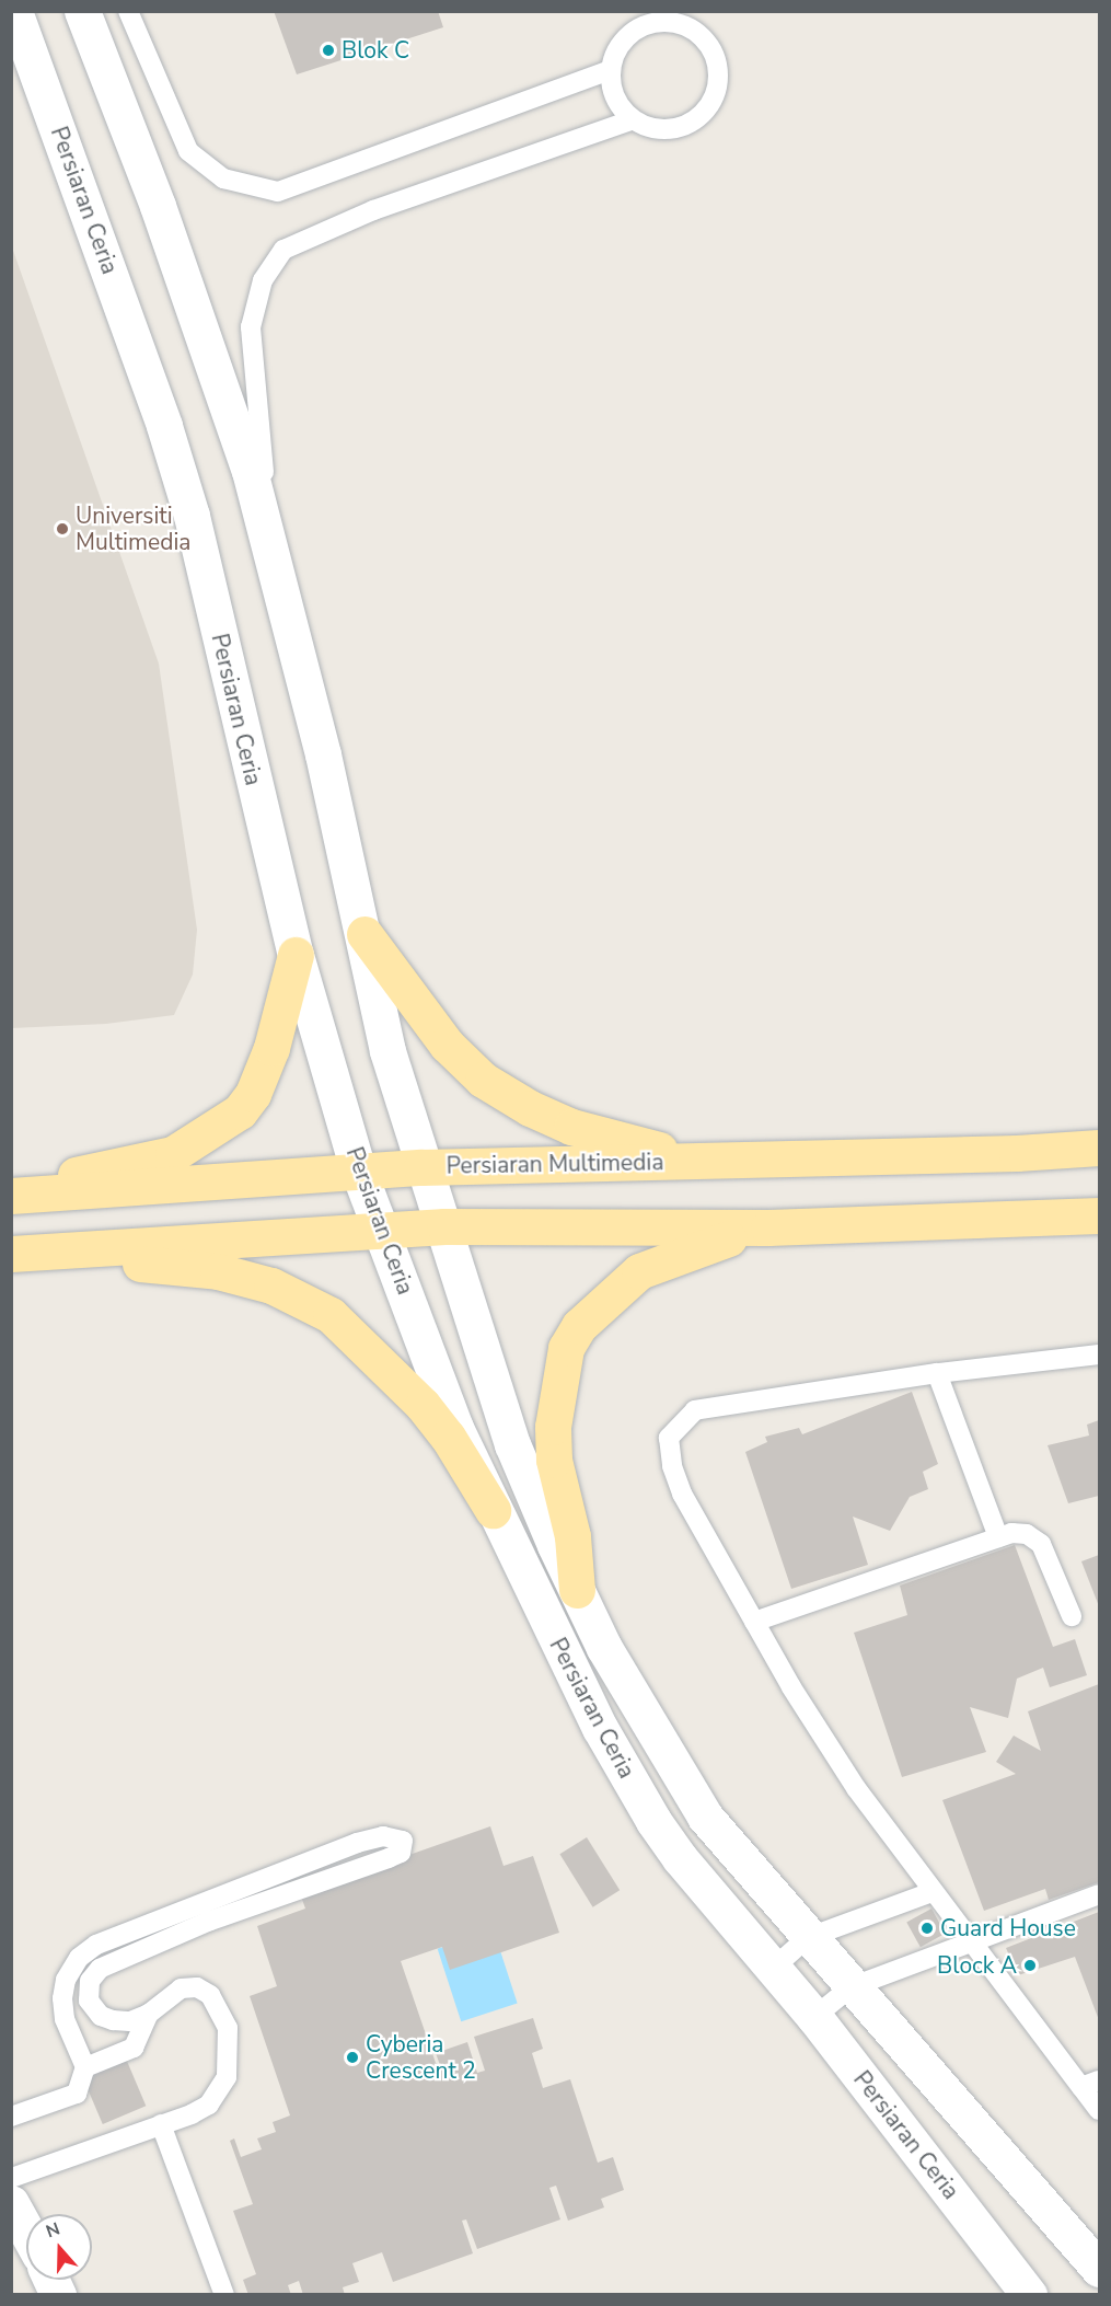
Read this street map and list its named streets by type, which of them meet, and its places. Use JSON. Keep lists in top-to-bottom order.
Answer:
{
  "streets": {
    "main road": ["Persiaran Multimedia"],
    "street": ["Persiaran Ceria"]
  },
  "crossings": [
    ["Persiaran Ceria", "Persiaran Multimedia"]
  ],
  "places": [
    "Blok C",
    "Universiti Multimedia",
    "Guard House",
    "Block A",
    "Cyberia Crescent 2"
  ],
  "north": "top"
}
